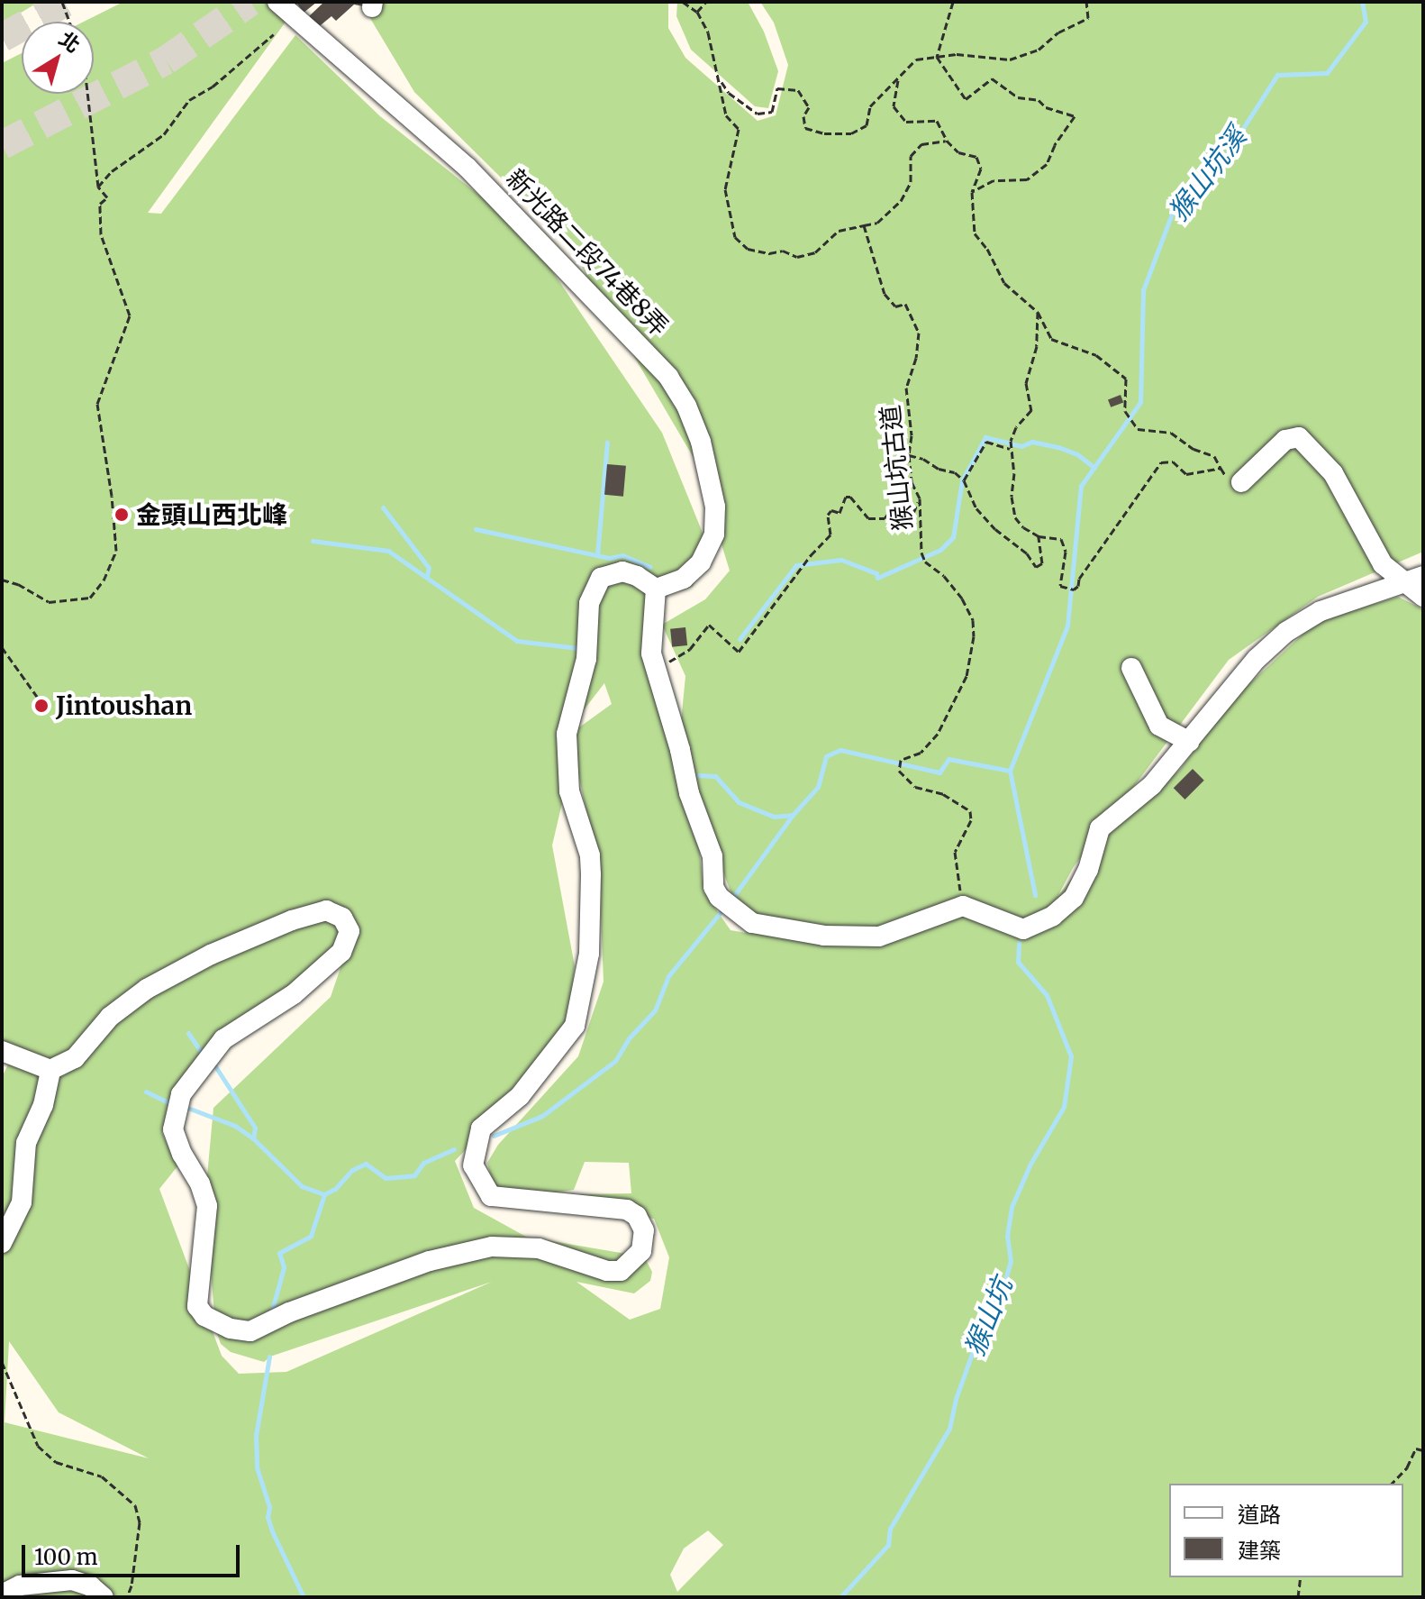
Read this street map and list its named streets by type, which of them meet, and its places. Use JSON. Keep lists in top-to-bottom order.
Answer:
{
  "streets": {
    "street": ["新光路二段74巷8弄"],
    "path": ["猴山坑古道"]
  },
  "water": ["猴山坑溪", "猴山坑"],
  "places": ["金頭山西北峰", "Jintoushan"],
  "legend": ["道路", "建築"],
  "scale_bar": "100 m",
  "north": "top right"
}
